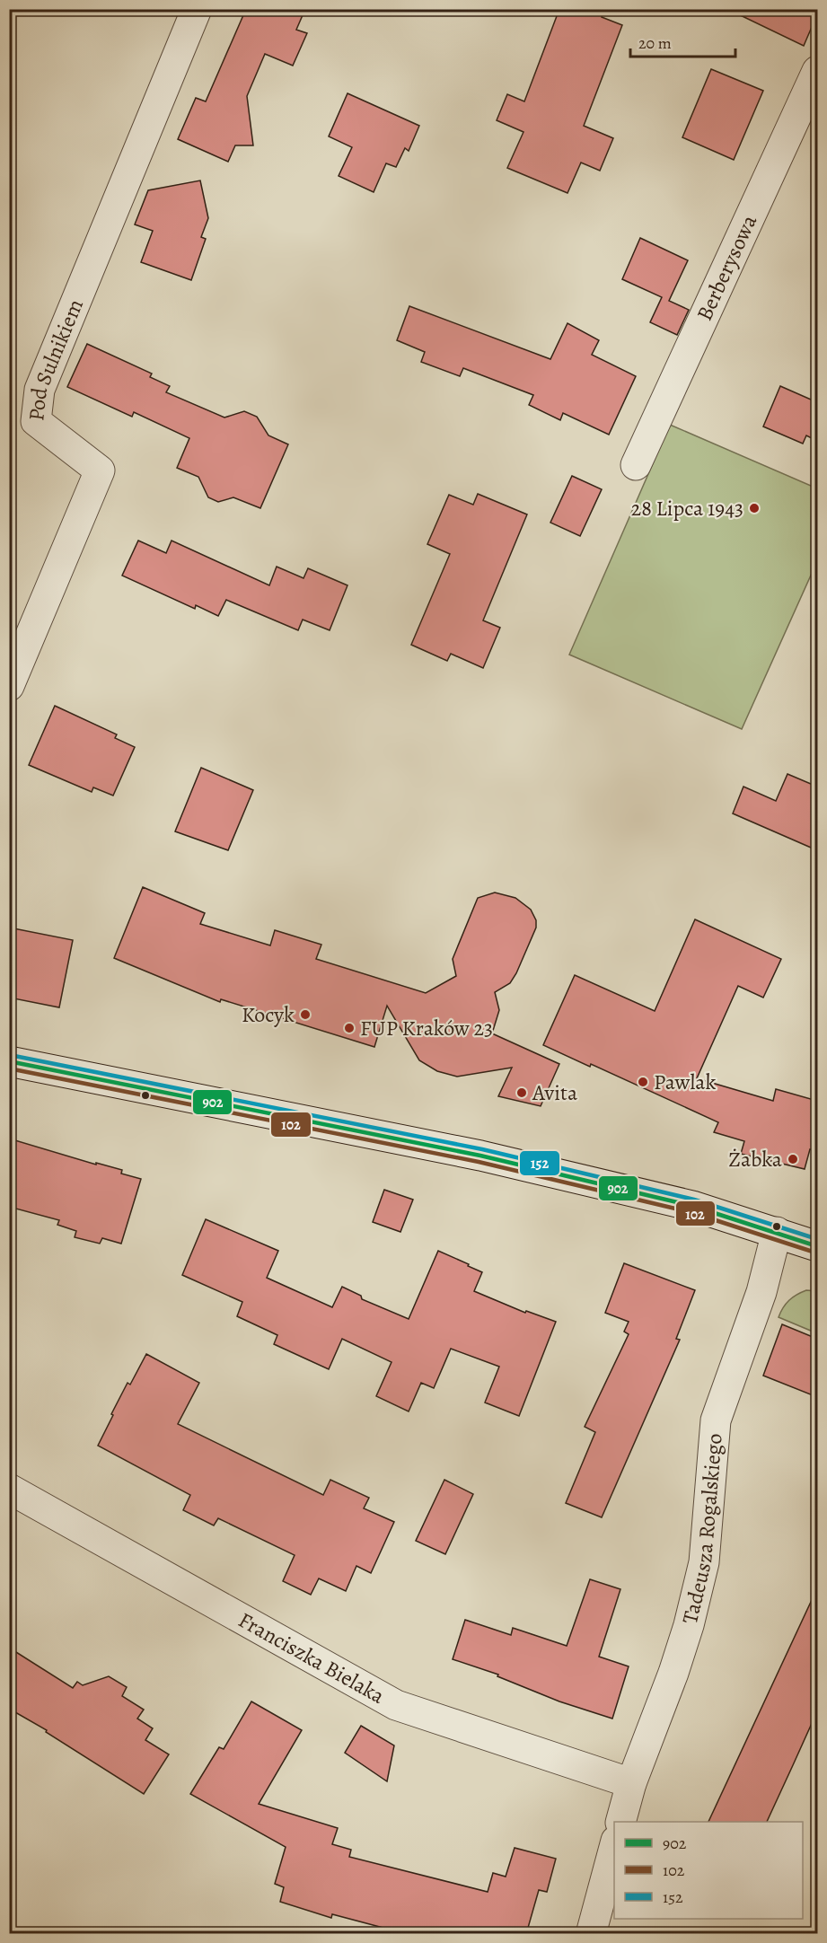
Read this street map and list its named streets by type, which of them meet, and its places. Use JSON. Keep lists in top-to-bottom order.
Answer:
{
  "streets": {
    "street": [
      "Berberysowa",
      "Pod Sulnikiem",
      "Tadeusza Rogalskiego",
      "Franciszka Bielaka"
    ]
  },
  "crossings": [
    ["Tadeusza Rogalskiego", "Franciszka Bielaka"]
  ],
  "places": [
    "28 Lipca 1943",
    "Kocyk",
    "FUP Kraków 23",
    "Pawlak",
    "Avita",
    "Żabka"
  ],
  "lines": ["transit line 152", "transit line 902", "transit line 102"],
  "legend": ["902", "102", "152"],
  "scale_bar": "20 m"
}
